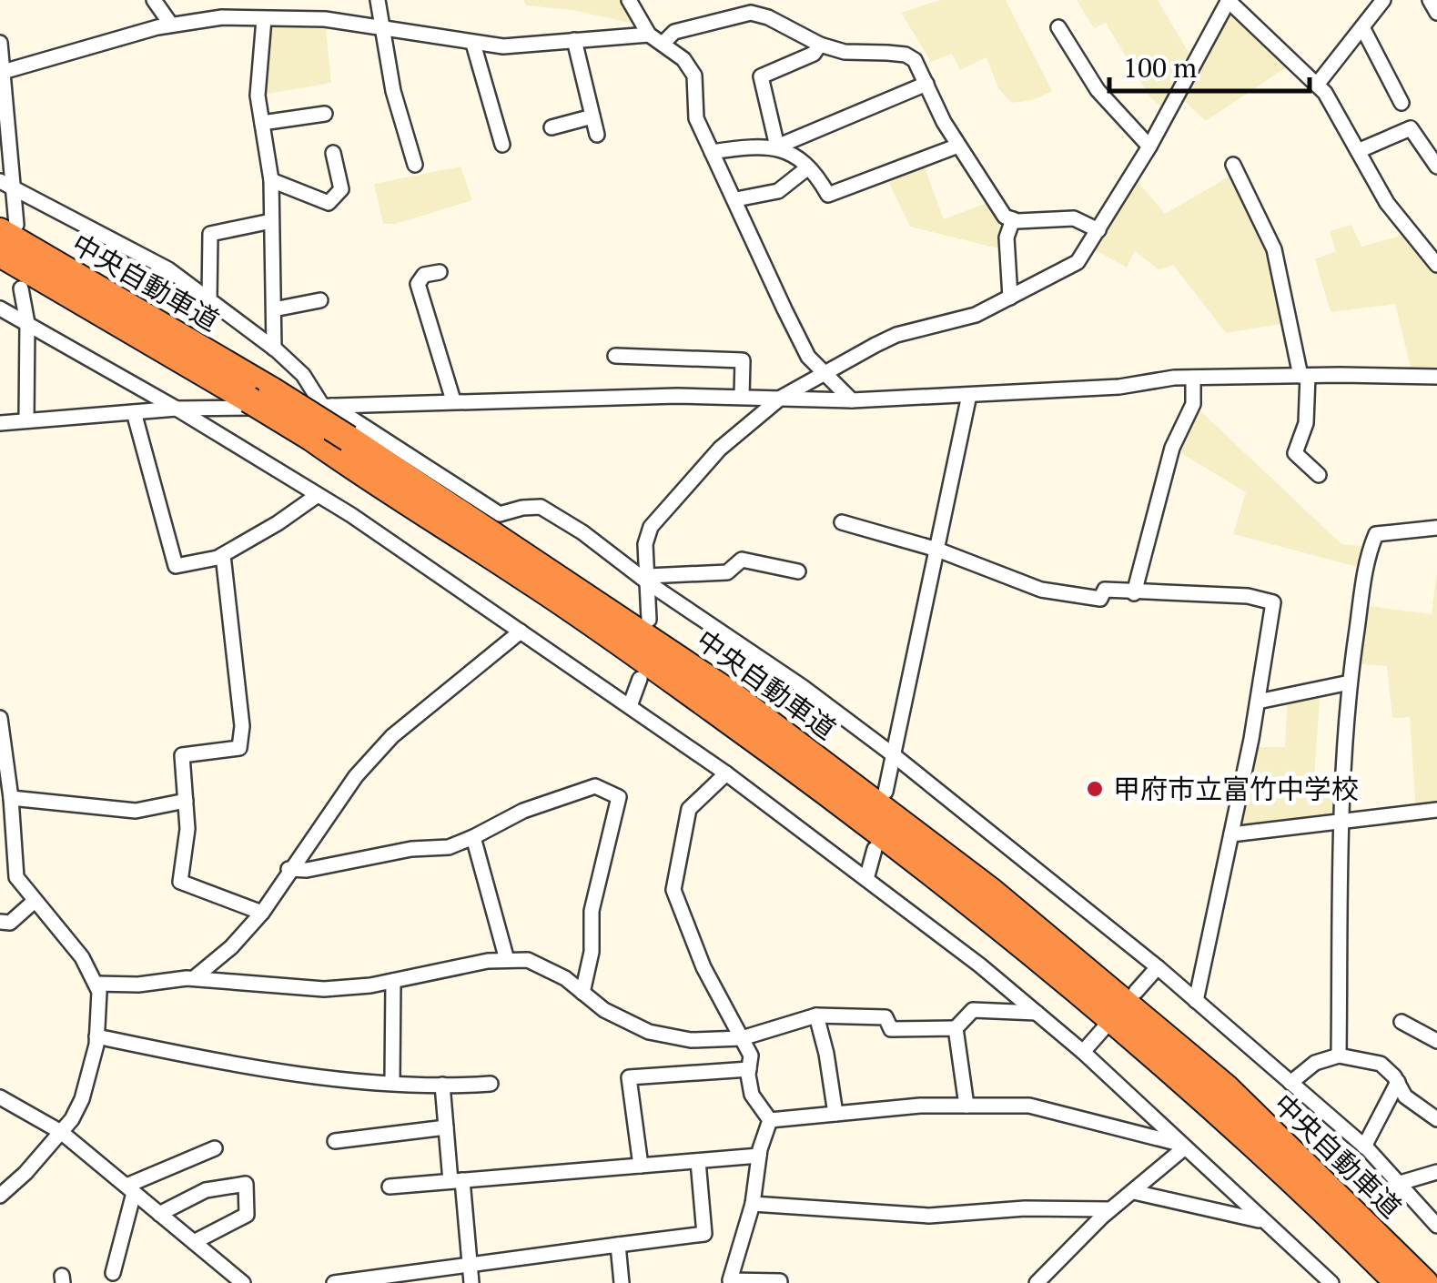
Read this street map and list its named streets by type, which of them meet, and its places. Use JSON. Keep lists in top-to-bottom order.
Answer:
{
  "streets": {
    "highway": ["中央自動車道"]
  },
  "places": ["甲府市立富竹中学校"],
  "scale_bar": "100 m"
}
